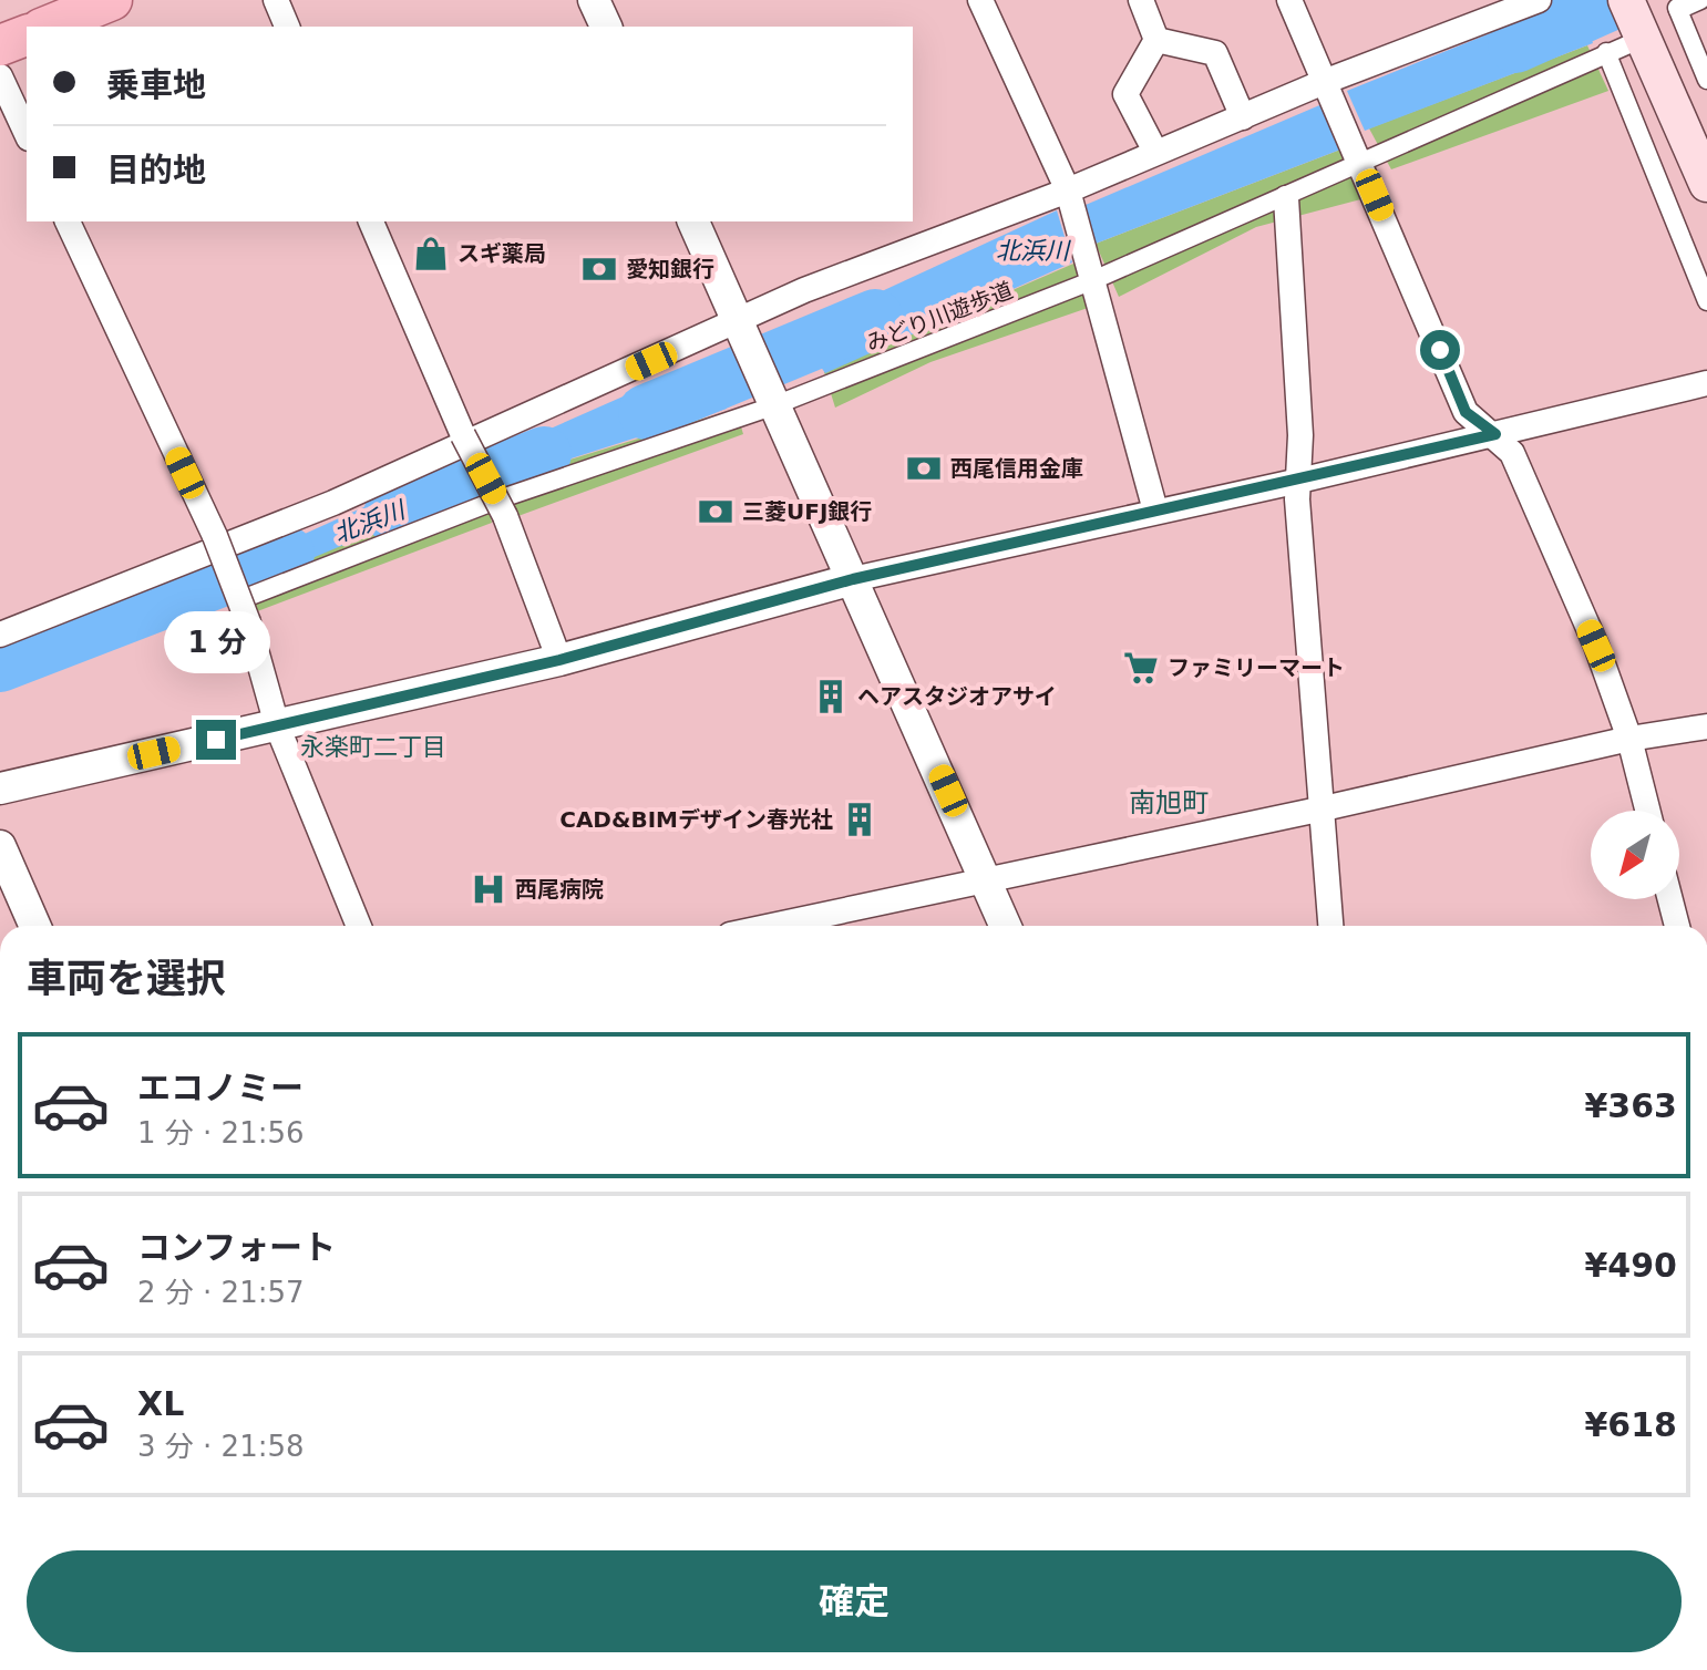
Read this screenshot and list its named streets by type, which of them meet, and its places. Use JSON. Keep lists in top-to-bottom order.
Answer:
{
  "streets": {
    "street": ["みどり川遊歩道"]
  },
  "districts": ["永楽町二丁目", "南旭町"],
  "water": ["北浜川"],
  "places": {
    "shop": ["スギ薬局"],
    "bank": ["愛知銀行", "西尾信用金庫", "三菱UFJ銀行"],
    "supermarket": ["ファミリーマート"],
    "building": ["ヘアスタジオアサイ", "CAD&BIMデザイン春光社"],
    "hospital": ["西尾病院"]
  },
  "north": "bottom left",
  "page": {
    "banner": ["乗車地", "目的地"],
    "bubble": "1 分",
    "heading": "車両を選択",
    "list": [
      {
        "name": "エコノミー",
        "note": "1 分 · 21:56",
        "value": "¥363"
      },
      {
        "name": "コンフォート",
        "note": "2 分 · 21:57",
        "value": "¥490"
      },
      {
        "name": "XL",
        "note": "3 分 · 21:58",
        "value": "¥618"
      }
    ],
    "buttons": "確定"
  }
}
